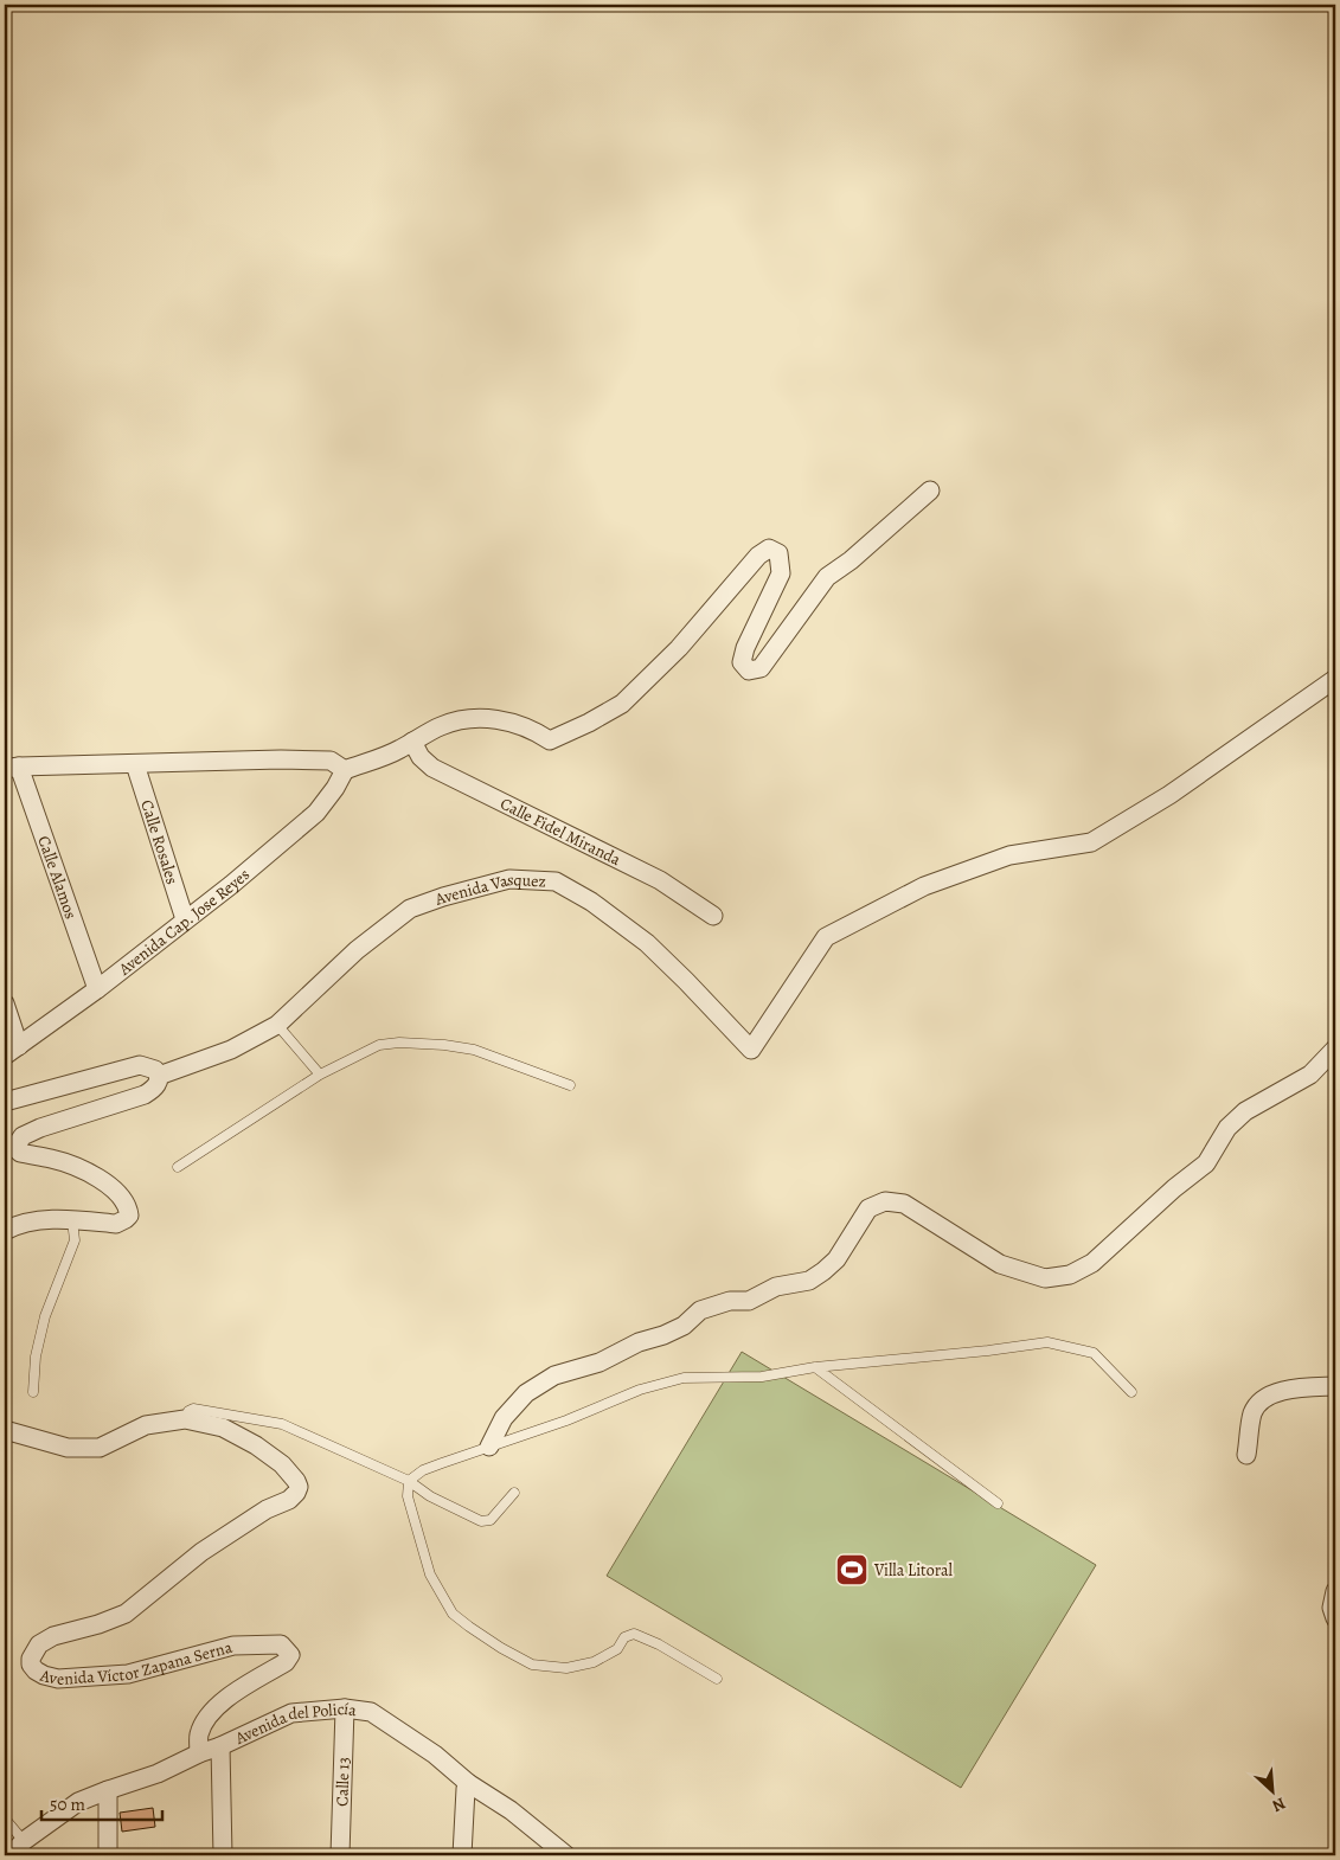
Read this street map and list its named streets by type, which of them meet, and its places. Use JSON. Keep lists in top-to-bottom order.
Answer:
{
  "streets": {
    "street": [
      "Calle Fidel Miranda",
      "Calle Rosales",
      "Calle Alamos",
      "Avenida Vasquez",
      "Avenida Cap. Jose Reyes",
      "Avenida Víctor Zapana Serna",
      "Avenida del Policía",
      "Calle 13"
    ]
  },
  "crossings": [
    ["Calle Rosales", "Avenida Cap. Jose Reyes"],
    ["Calle Alamos", "Avenida Cap. Jose Reyes"],
    ["Avenida Víctor Zapana Serna", "Avenida del Policía"],
    ["Avenida del Policía", "Calle 13"]
  ],
  "places": {
    "sports": ["Villa Litoral"]
  },
  "scale_bar": "50 m",
  "north": "bottom right"
}
